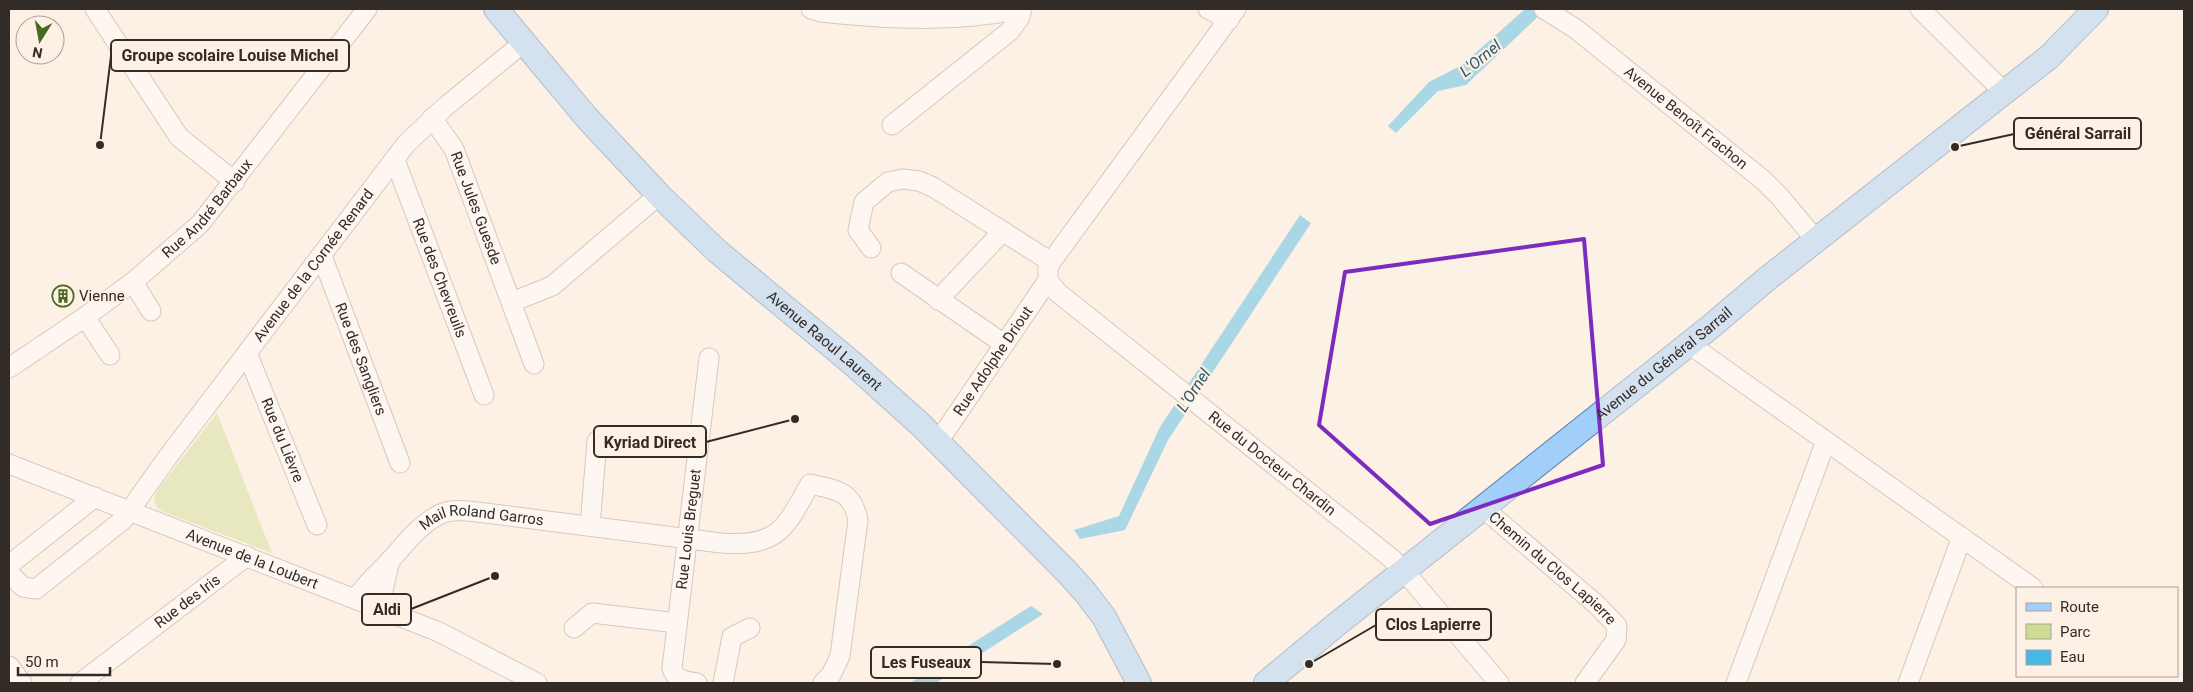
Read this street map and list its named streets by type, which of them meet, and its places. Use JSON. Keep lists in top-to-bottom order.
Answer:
{
  "streets": {
    "main road": ["Avenue Raoul Laurent", "Avenue du Général Sarrail"],
    "street": [
      "Avenue Benoît Frachon",
      "Rue André Barbaux",
      "Rue Jules Guesde",
      "Avenue de la Cornée Renard",
      "Rue des Chevreuils",
      "Rue des Sangliers",
      "Rue Adolphe Driout",
      "Rue du Lièvre",
      "Rue du Docteur Chardin",
      "Mail Roland Garros",
      "Rue Louis Breguet",
      "Avenue de la Loubert",
      "Chemin du Clos Lapierre",
      "Rue des Iris"
    ]
  },
  "crossings": [
    ["Avenue Benoît Frachon", "Avenue du Général Sarrail"],
    ["Rue Jules Guesde", "Avenue de la Cornée Renard"],
    ["Avenue de la Cornée Renard", "Rue des Chevreuils"],
    ["Avenue de la Cornée Renard", "Avenue Raoul Laurent"],
    ["Avenue de la Cornée Renard", "Rue des Sangliers"],
    ["Avenue de la Cornée Renard", "Rue du Lièvre"],
    ["Avenue de la Cornée Renard", "Avenue de la Loubert"],
    ["Avenue Raoul Laurent", "Rue Adolphe Driout"],
    ["Rue Adolphe Driout", "Rue du Docteur Chardin"],
    ["Avenue du Général Sarrail", "Rue du Docteur Chardin"],
    ["Avenue du Général Sarrail", "Chemin du Clos Lapierre"],
    ["Mail Roland Garros", "Rue Louis Breguet"],
    ["Mail Roland Garros", "Avenue de la Loubert"],
    ["Avenue de la Loubert", "Rue des Iris"]
  ],
  "water": ["L'Ornel"],
  "places": {
    "other": [
      "Groupe scolaire Louise Michel",
      "Général Sarrail",
      "Kyriad Direct",
      "Aldi",
      "Les Fuseaux",
      "Clos Lapierre"
    ],
    "building": ["Vienne"]
  },
  "legend": ["Route", "Parc", "Eau"],
  "scale_bar": "50 m",
  "north": "bottom"
}
